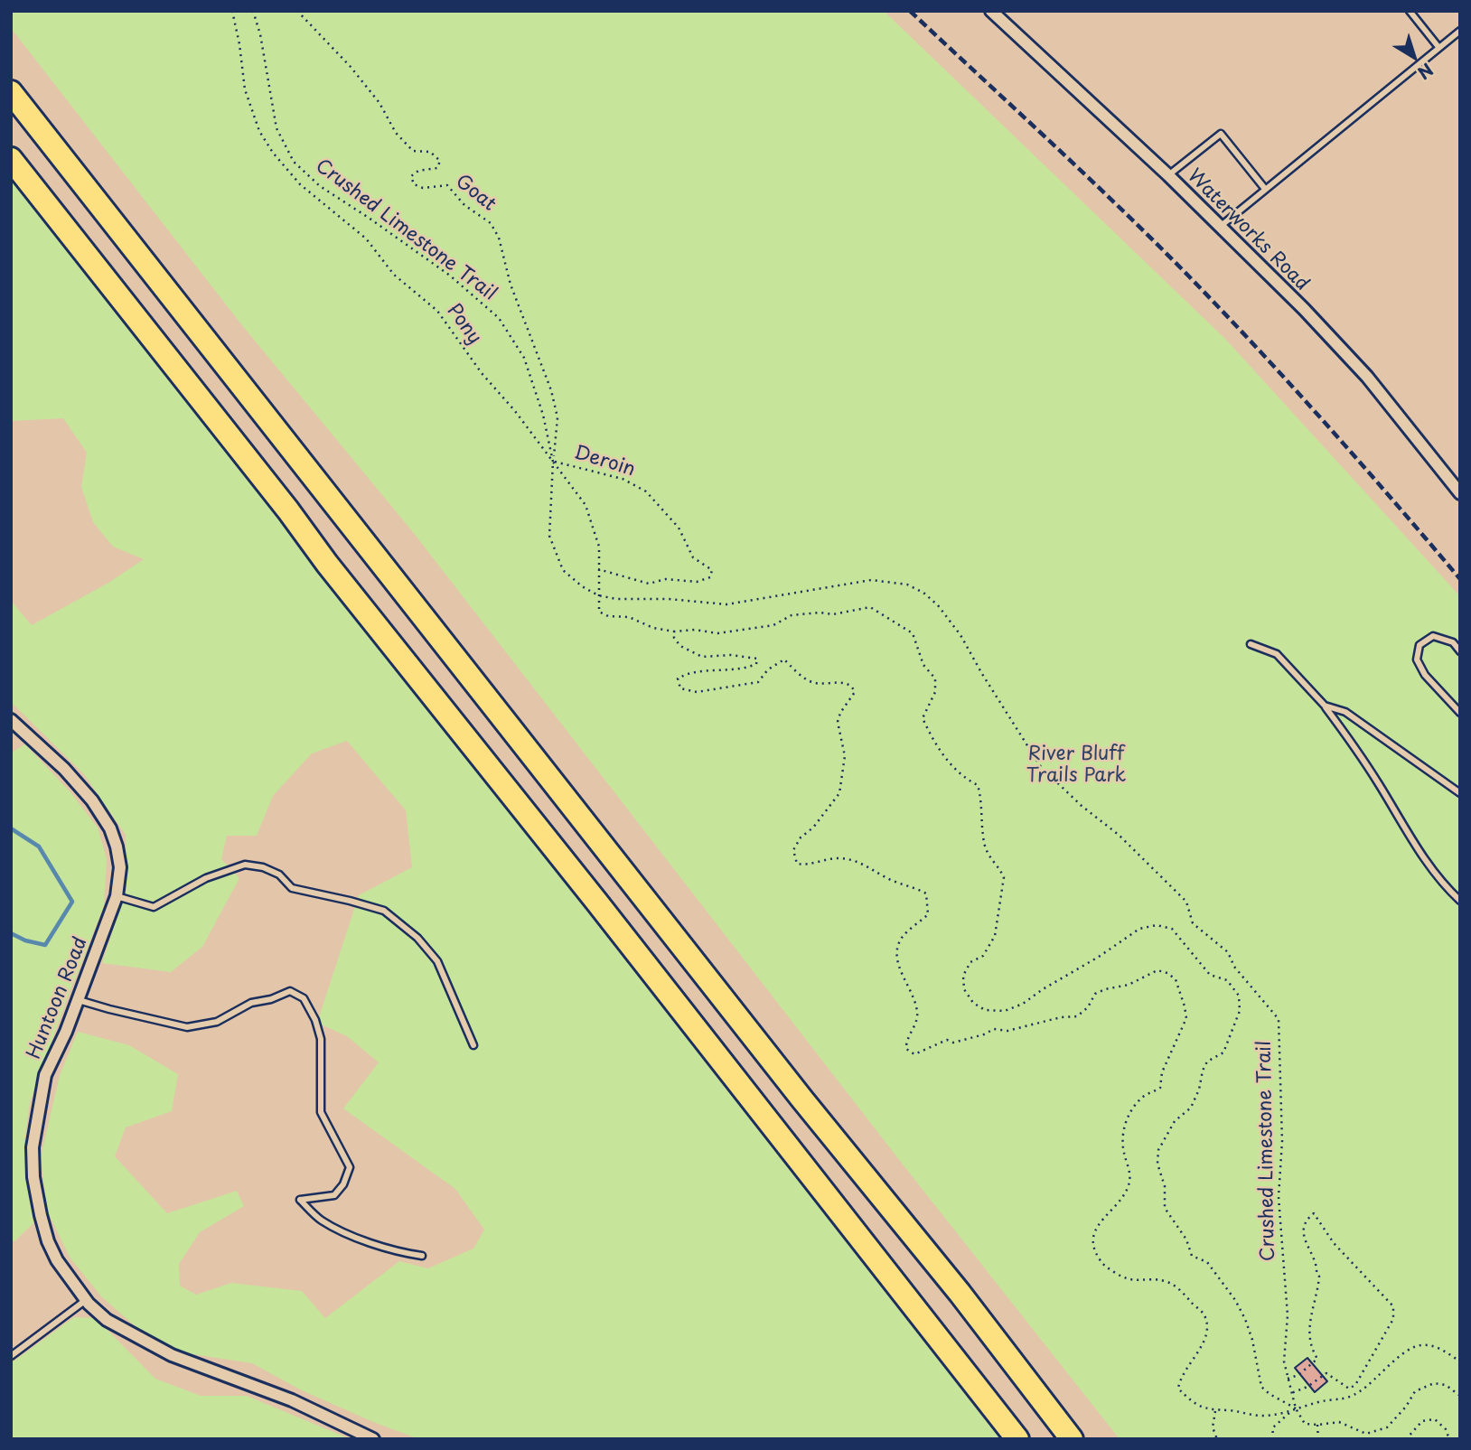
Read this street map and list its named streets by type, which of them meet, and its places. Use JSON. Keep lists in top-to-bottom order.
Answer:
{
  "streets": {
    "street": ["Waterworks Road", "Huntoon Road"],
    "path": [
      "Goat",
      "Crushed Limestone Trail",
      "Pony",
      "Deroin"
    ]
  },
  "crossings": [
    ["Goat", "Crushed Limestone Trail"],
    ["Goat", "Pony"],
    ["Goat", "Deroin"],
    ["Crushed Limestone Trail", "Pony"],
    ["Crushed Limestone Trail", "Deroin"],
    ["Pony", "Deroin"]
  ],
  "parks": ["River Bluff Trails Park"],
  "north": "bottom right"
}
